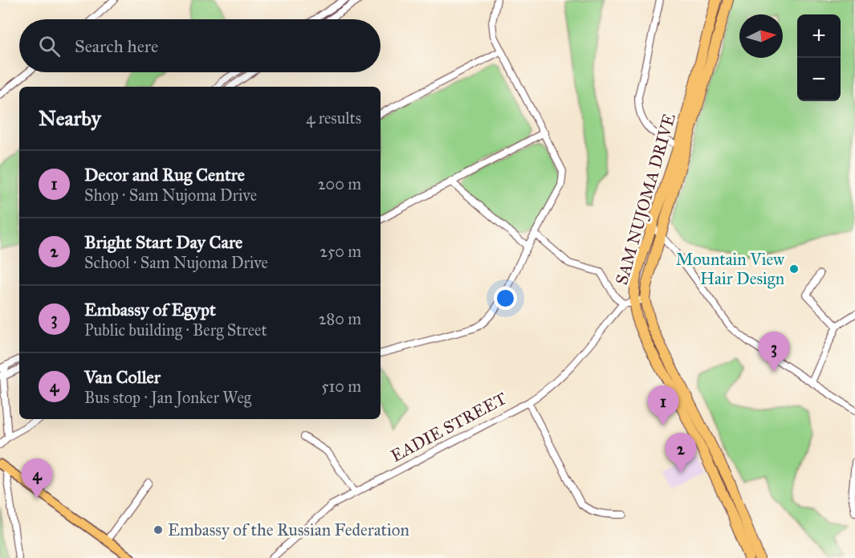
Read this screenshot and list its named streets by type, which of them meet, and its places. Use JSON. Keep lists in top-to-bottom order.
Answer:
{
  "streets": {
    "highway": ["SAM NUJOMA DRIVE"],
    "street": ["EADIE STREET"]
  },
  "places": ["Mountain View Hair Design", "Embassy of the Russian Federation"],
  "north": "right",
  "page": {
    "map_buttons": ["+", "−"],
    "search": "Search here",
    "heading": ["Nearby", "4 results"],
    "list": [
      {
        "mark": "1",
        "name": "Decor and Rug Centre",
        "note": "Shop · Sam Nujoma Drive",
        "value": "200 m"
      },
      {
        "mark": "2",
        "name": "Bright Start Day Care",
        "note": "School · Sam Nujoma Drive",
        "value": "250 m"
      },
      {
        "mark": "3",
        "name": "Embassy of Egypt",
        "note": "Public building · Berg Street",
        "value": "280 m"
      },
      {
        "mark": "4",
        "name": "Van Coller",
        "note": "Bus stop · Jan Jonker Weg",
        "value": "510 m"
      }
    ],
    "pins": [
      "3",
      "1",
      "2",
      "4"
    ]
  }
}
